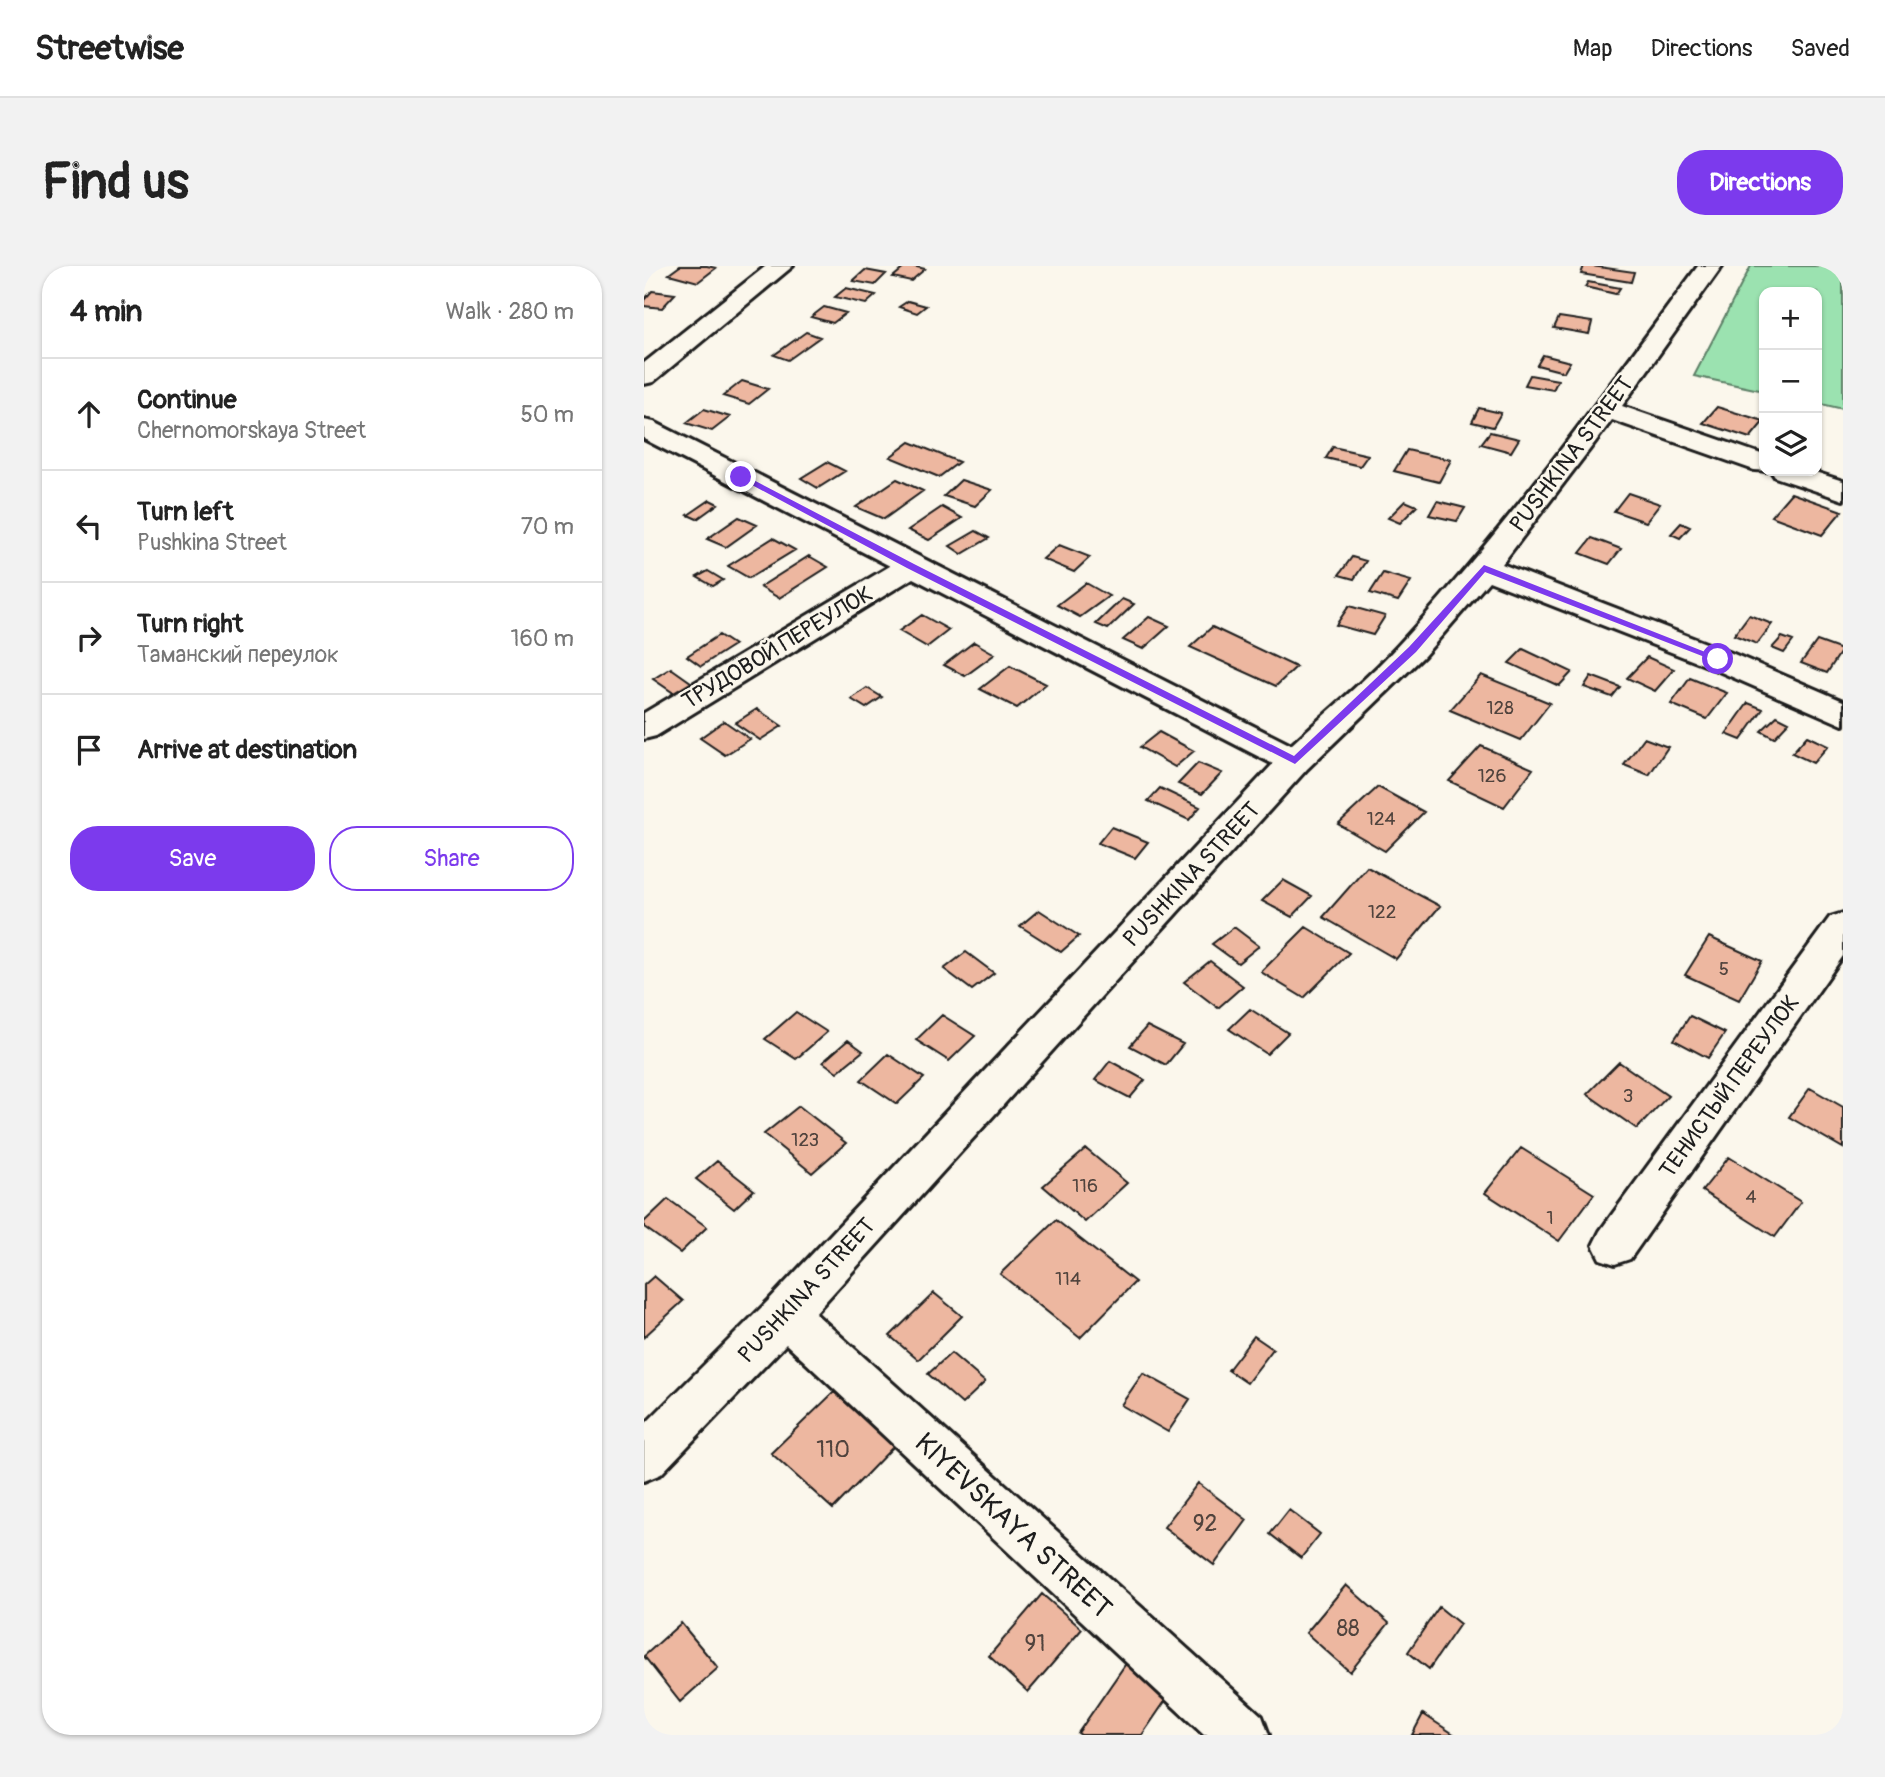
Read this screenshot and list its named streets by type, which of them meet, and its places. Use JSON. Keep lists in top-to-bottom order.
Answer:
{
  "streets": {
    "street": [
      "PUSHKINA STREET",
      "ТРУДОВОЙ ПЕРЕУЛОК",
      "ТЕНИСТЫЙ ПЕРЕУЛОК",
      "KIYEVSKAYA STREET"
    ]
  },
  "crossings": [
    ["PUSHKINA STREET", "KIYEVSKAYA STREET"]
  ],
  "house_numbers": [
    "128",
    "126",
    "124",
    "122",
    "5",
    "3",
    "123",
    "116",
    "4",
    "1",
    "114",
    "110",
    "92",
    "88",
    "91"
  ],
  "page": {
    "header": "Streetwise",
    "nav": ["Map", "Directions", "Saved"],
    "buttons": [
      "Directions",
      ["Save", "Share"]
    ],
    "title": "Find us",
    "heading": ["4 min", "Walk · 280 m"],
    "map_buttons": ["+", "−"],
    "list": [
      ["Continue", "Chernomorskaya Street", "50 m"],
      ["Turn left", "Pushkina Street", "70 m"],
      ["Turn right", "Таманский переулок", "160 m"],
      "Arrive at destination"
    ]
  }
}
